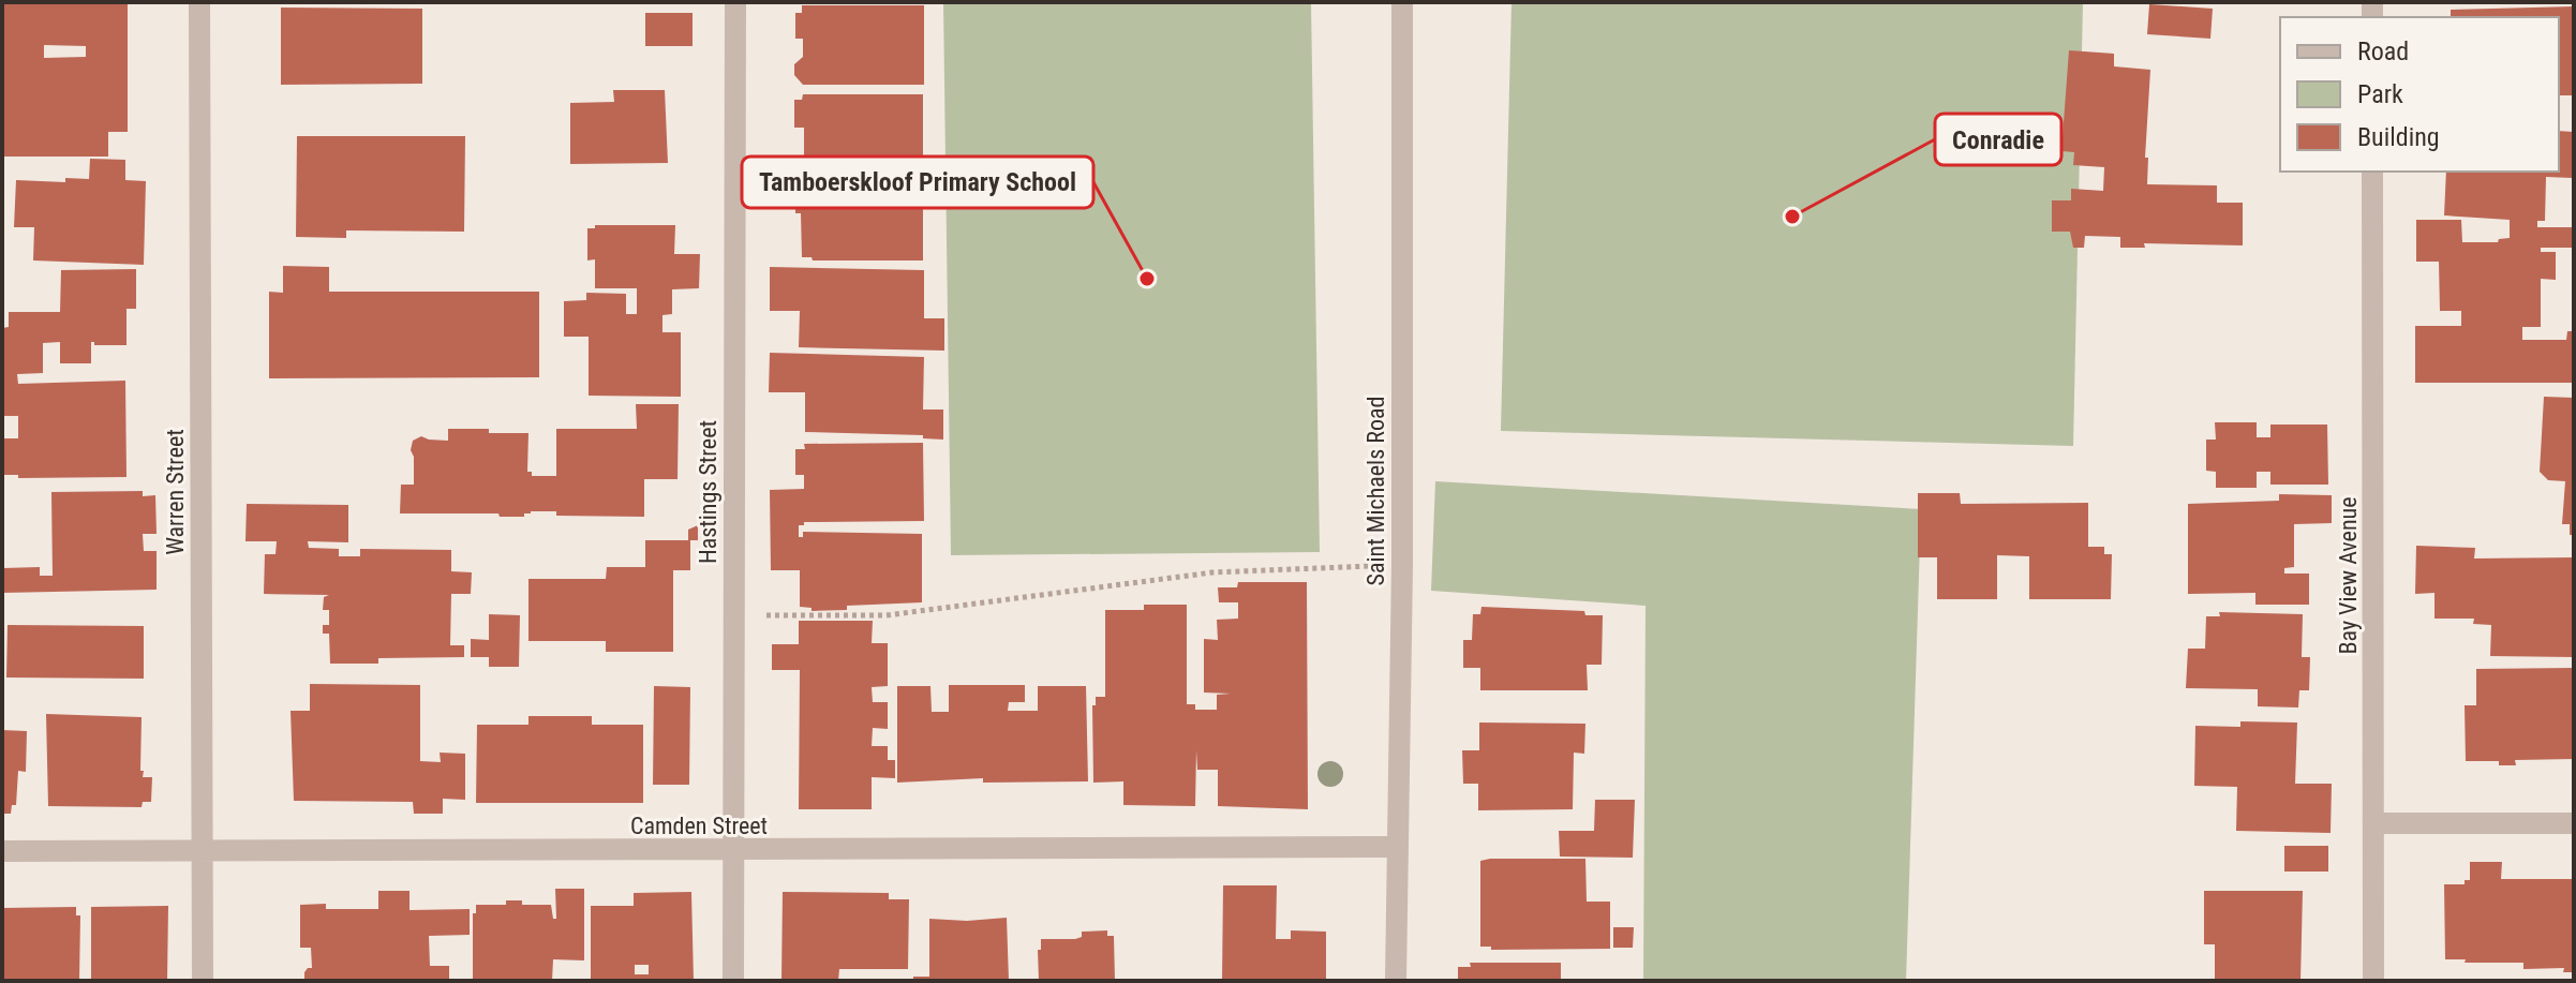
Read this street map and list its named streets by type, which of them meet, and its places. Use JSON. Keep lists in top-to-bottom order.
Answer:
{
  "streets": {
    "street": [
      "Saint Michaels Road",
      "Warren Street",
      "Hastings Street",
      "Bay View Avenue",
      "Camden Street"
    ]
  },
  "crossings": [
    ["Saint Michaels Road", "Camden Street"],
    ["Warren Street", "Camden Street"],
    ["Hastings Street", "Camden Street"]
  ],
  "places": ["Conradie", "Tamboerskloof Primary School"],
  "legend": ["Road", "Park", "Building"]
}
